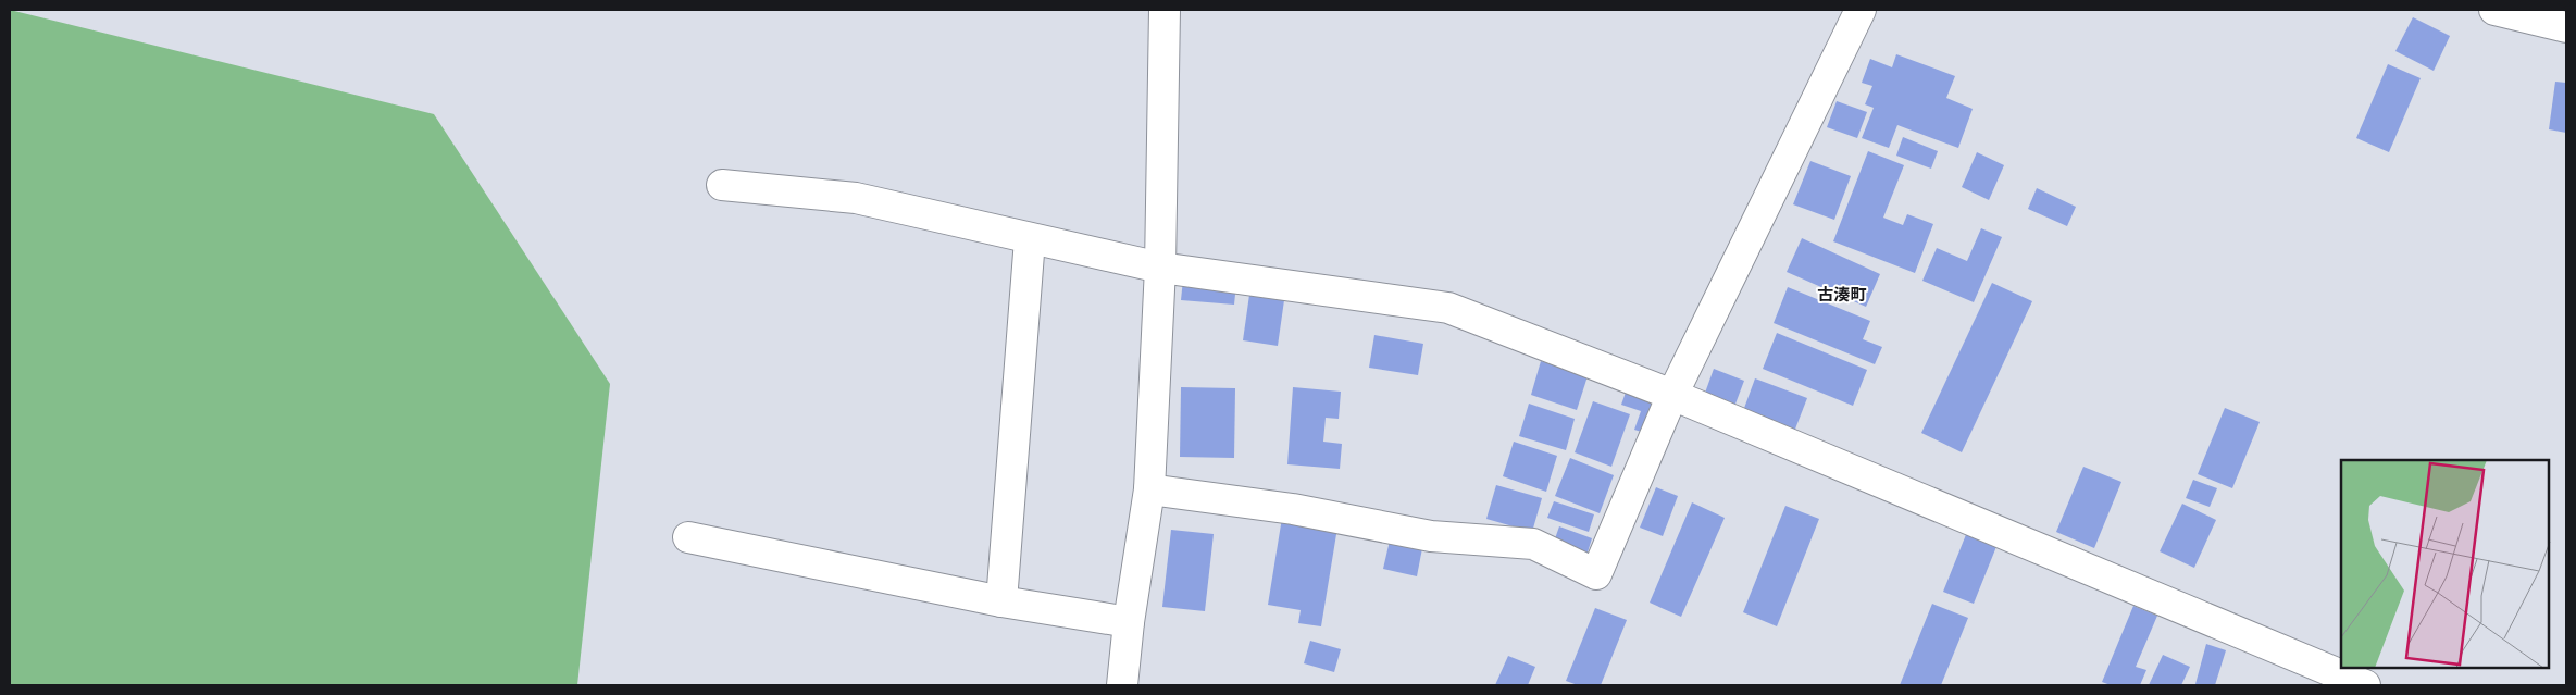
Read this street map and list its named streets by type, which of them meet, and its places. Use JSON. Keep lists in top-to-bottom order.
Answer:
{
  "districts": ["古湊町"]
}
